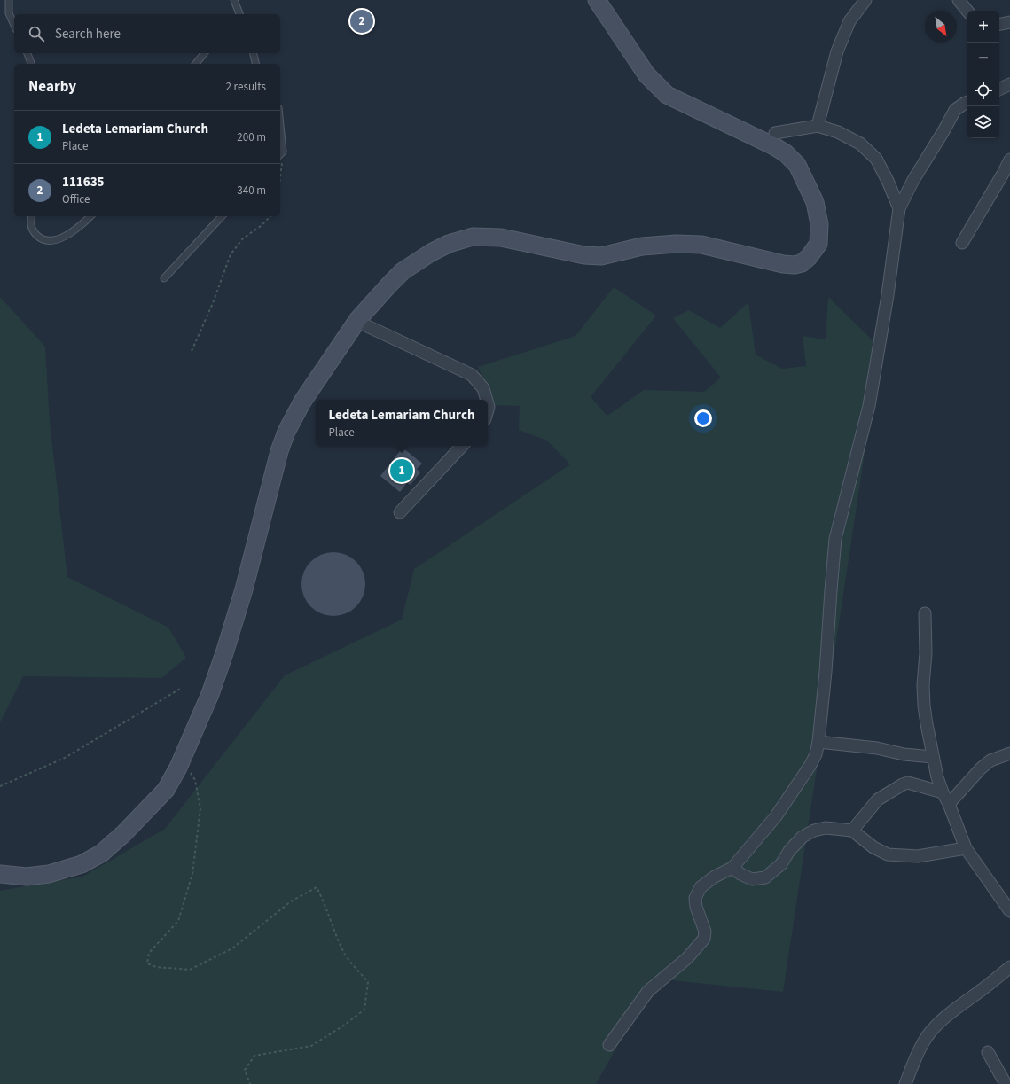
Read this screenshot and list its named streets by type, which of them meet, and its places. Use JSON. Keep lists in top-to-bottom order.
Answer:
{
  "north": "bottom right",
  "page": {
    "pins": ["2", "1"],
    "map_buttons": ["+", "−"],
    "search": "Search here",
    "heading": ["Nearby", "2 results"],
    "list": [
      {
        "mark": "1",
        "name": "Ledeta Lemariam Church",
        "note": "Place",
        "value": "200 m"
      },
      {
        "mark": "2",
        "name": "111635",
        "note": "Office",
        "value": "340 m"
      }
    ],
    "popup": ["Ledeta Lemariam Church", "Place"]
  }
}
